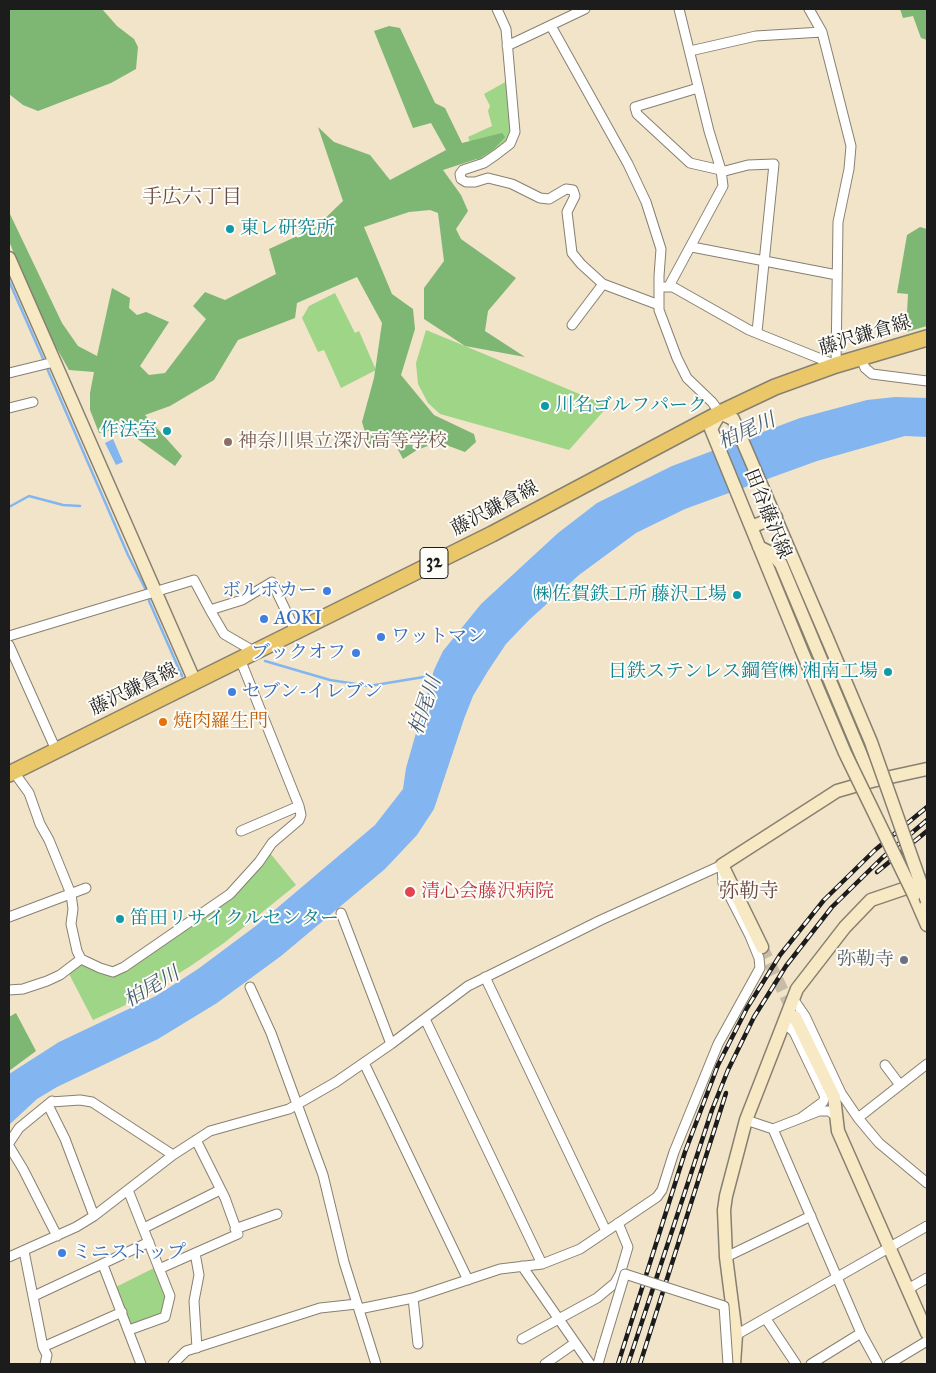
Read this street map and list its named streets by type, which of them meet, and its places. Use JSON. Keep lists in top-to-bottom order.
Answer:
{
  "streets": {
    "main road": ["藤沢鎌倉線", "32"],
    "street": ["田谷藤沢線"]
  },
  "crossings": [
    ["藤沢鎌倉線", "田谷藤沢線"]
  ],
  "districts": ["手広六丁目", "弥勒寺"],
  "water": ["柏尾川"],
  "places": [
    "東レ研究所",
    "川名ゴルフパーク",
    "作法室",
    "神奈川県立深沢高等学校",
    "ボルボカー",
    "㈱佐賀鉄工所 藤沢工場",
    "AOKI",
    "ワットマン",
    "ブックオフ",
    "日鉄ステンレス鋼管㈱ 湘南工場",
    "セブン-イレブン",
    "焼肉羅生門",
    "清心会藤沢病院",
    "笛田リサイクルセンター",
    "弥勒寺",
    "ミニストップ"
  ]
}
